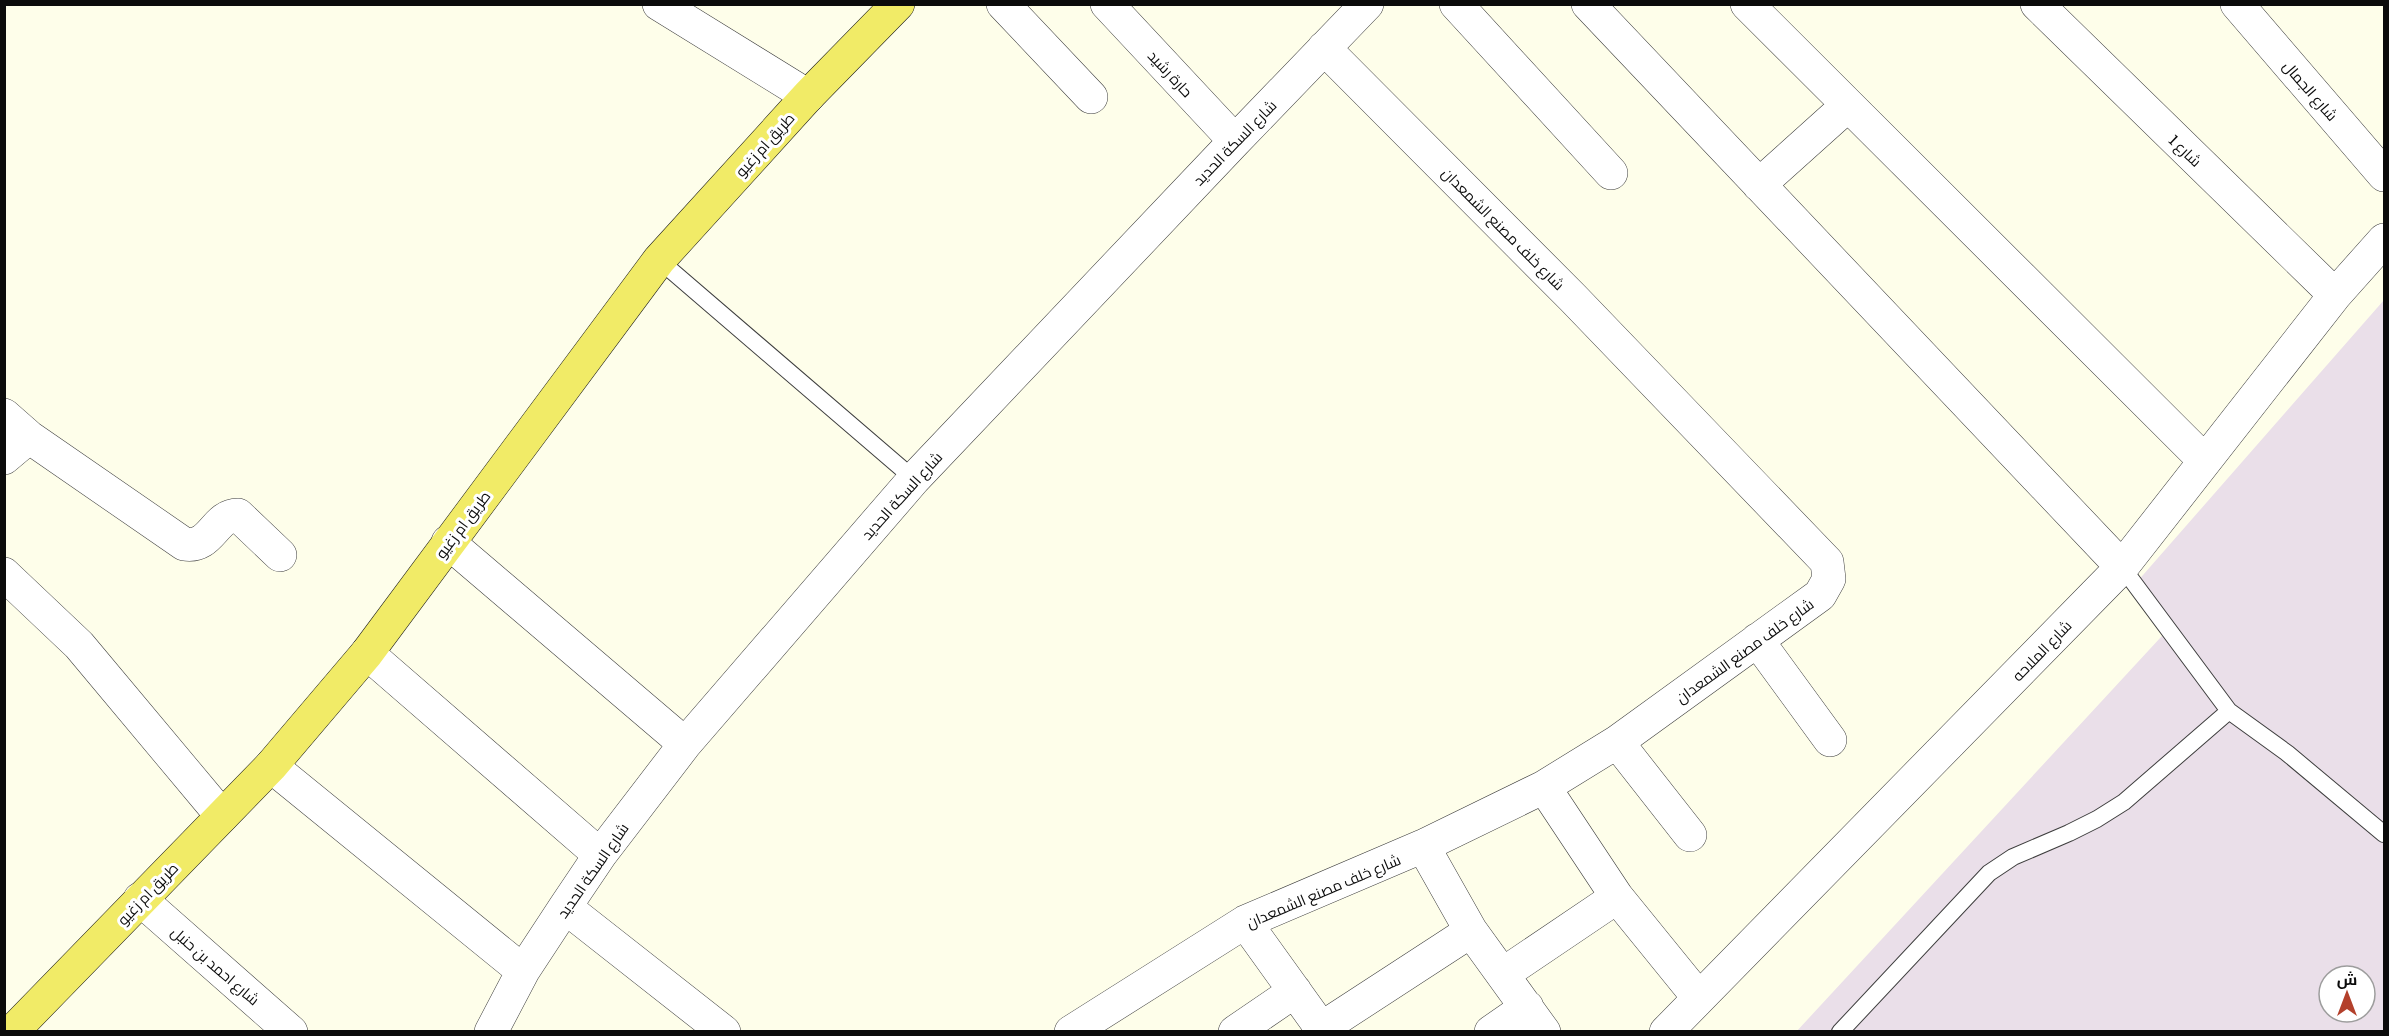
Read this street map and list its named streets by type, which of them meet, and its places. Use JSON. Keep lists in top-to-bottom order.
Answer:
{
  "streets": {
    "main road": ["طريق ام زغيو"],
    "street": [
      "حارة رشيد",
      "شارع الجمال",
      "شارع السكة الحديد",
      "شارع 1",
      "شارع خلف مصنع الشمعدان",
      "شارع الملاحه",
      "شارع احمد بن حنبل"
    ]
  },
  "crossings": [
    ["حارة رشيد", "شارع السكة الحديد"],
    ["شارع السكة الحديد", "شارع خلف مصنع الشمعدان"],
    ["طريق ام زغيو", "شارع احمد بن حنبل"],
    ["شارع 1", "شارع الملاحه"]
  ],
  "north": "top"
}
